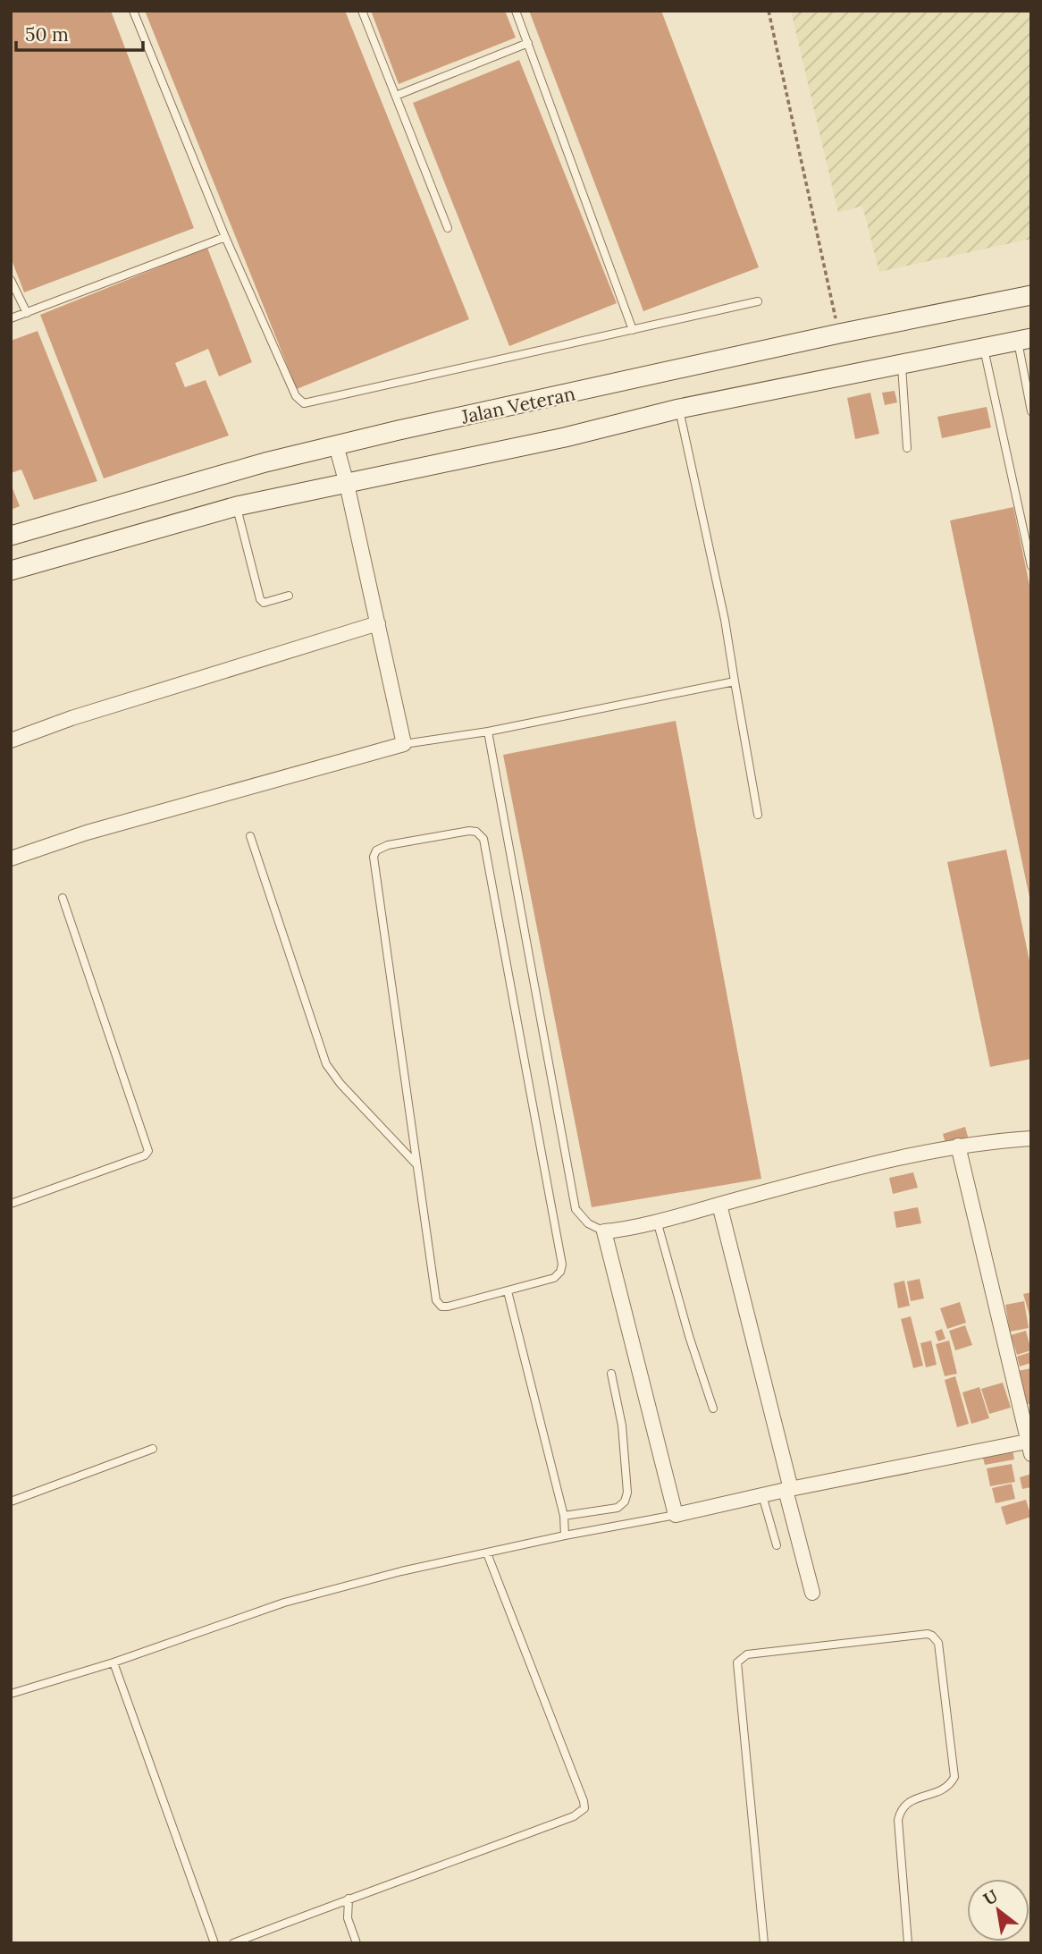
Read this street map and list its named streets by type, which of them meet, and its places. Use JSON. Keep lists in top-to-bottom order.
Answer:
{
  "streets": {
    "main road": ["Jalan Veteran"]
  },
  "scale_bar": "50 m",
  "north": "top left"
}
